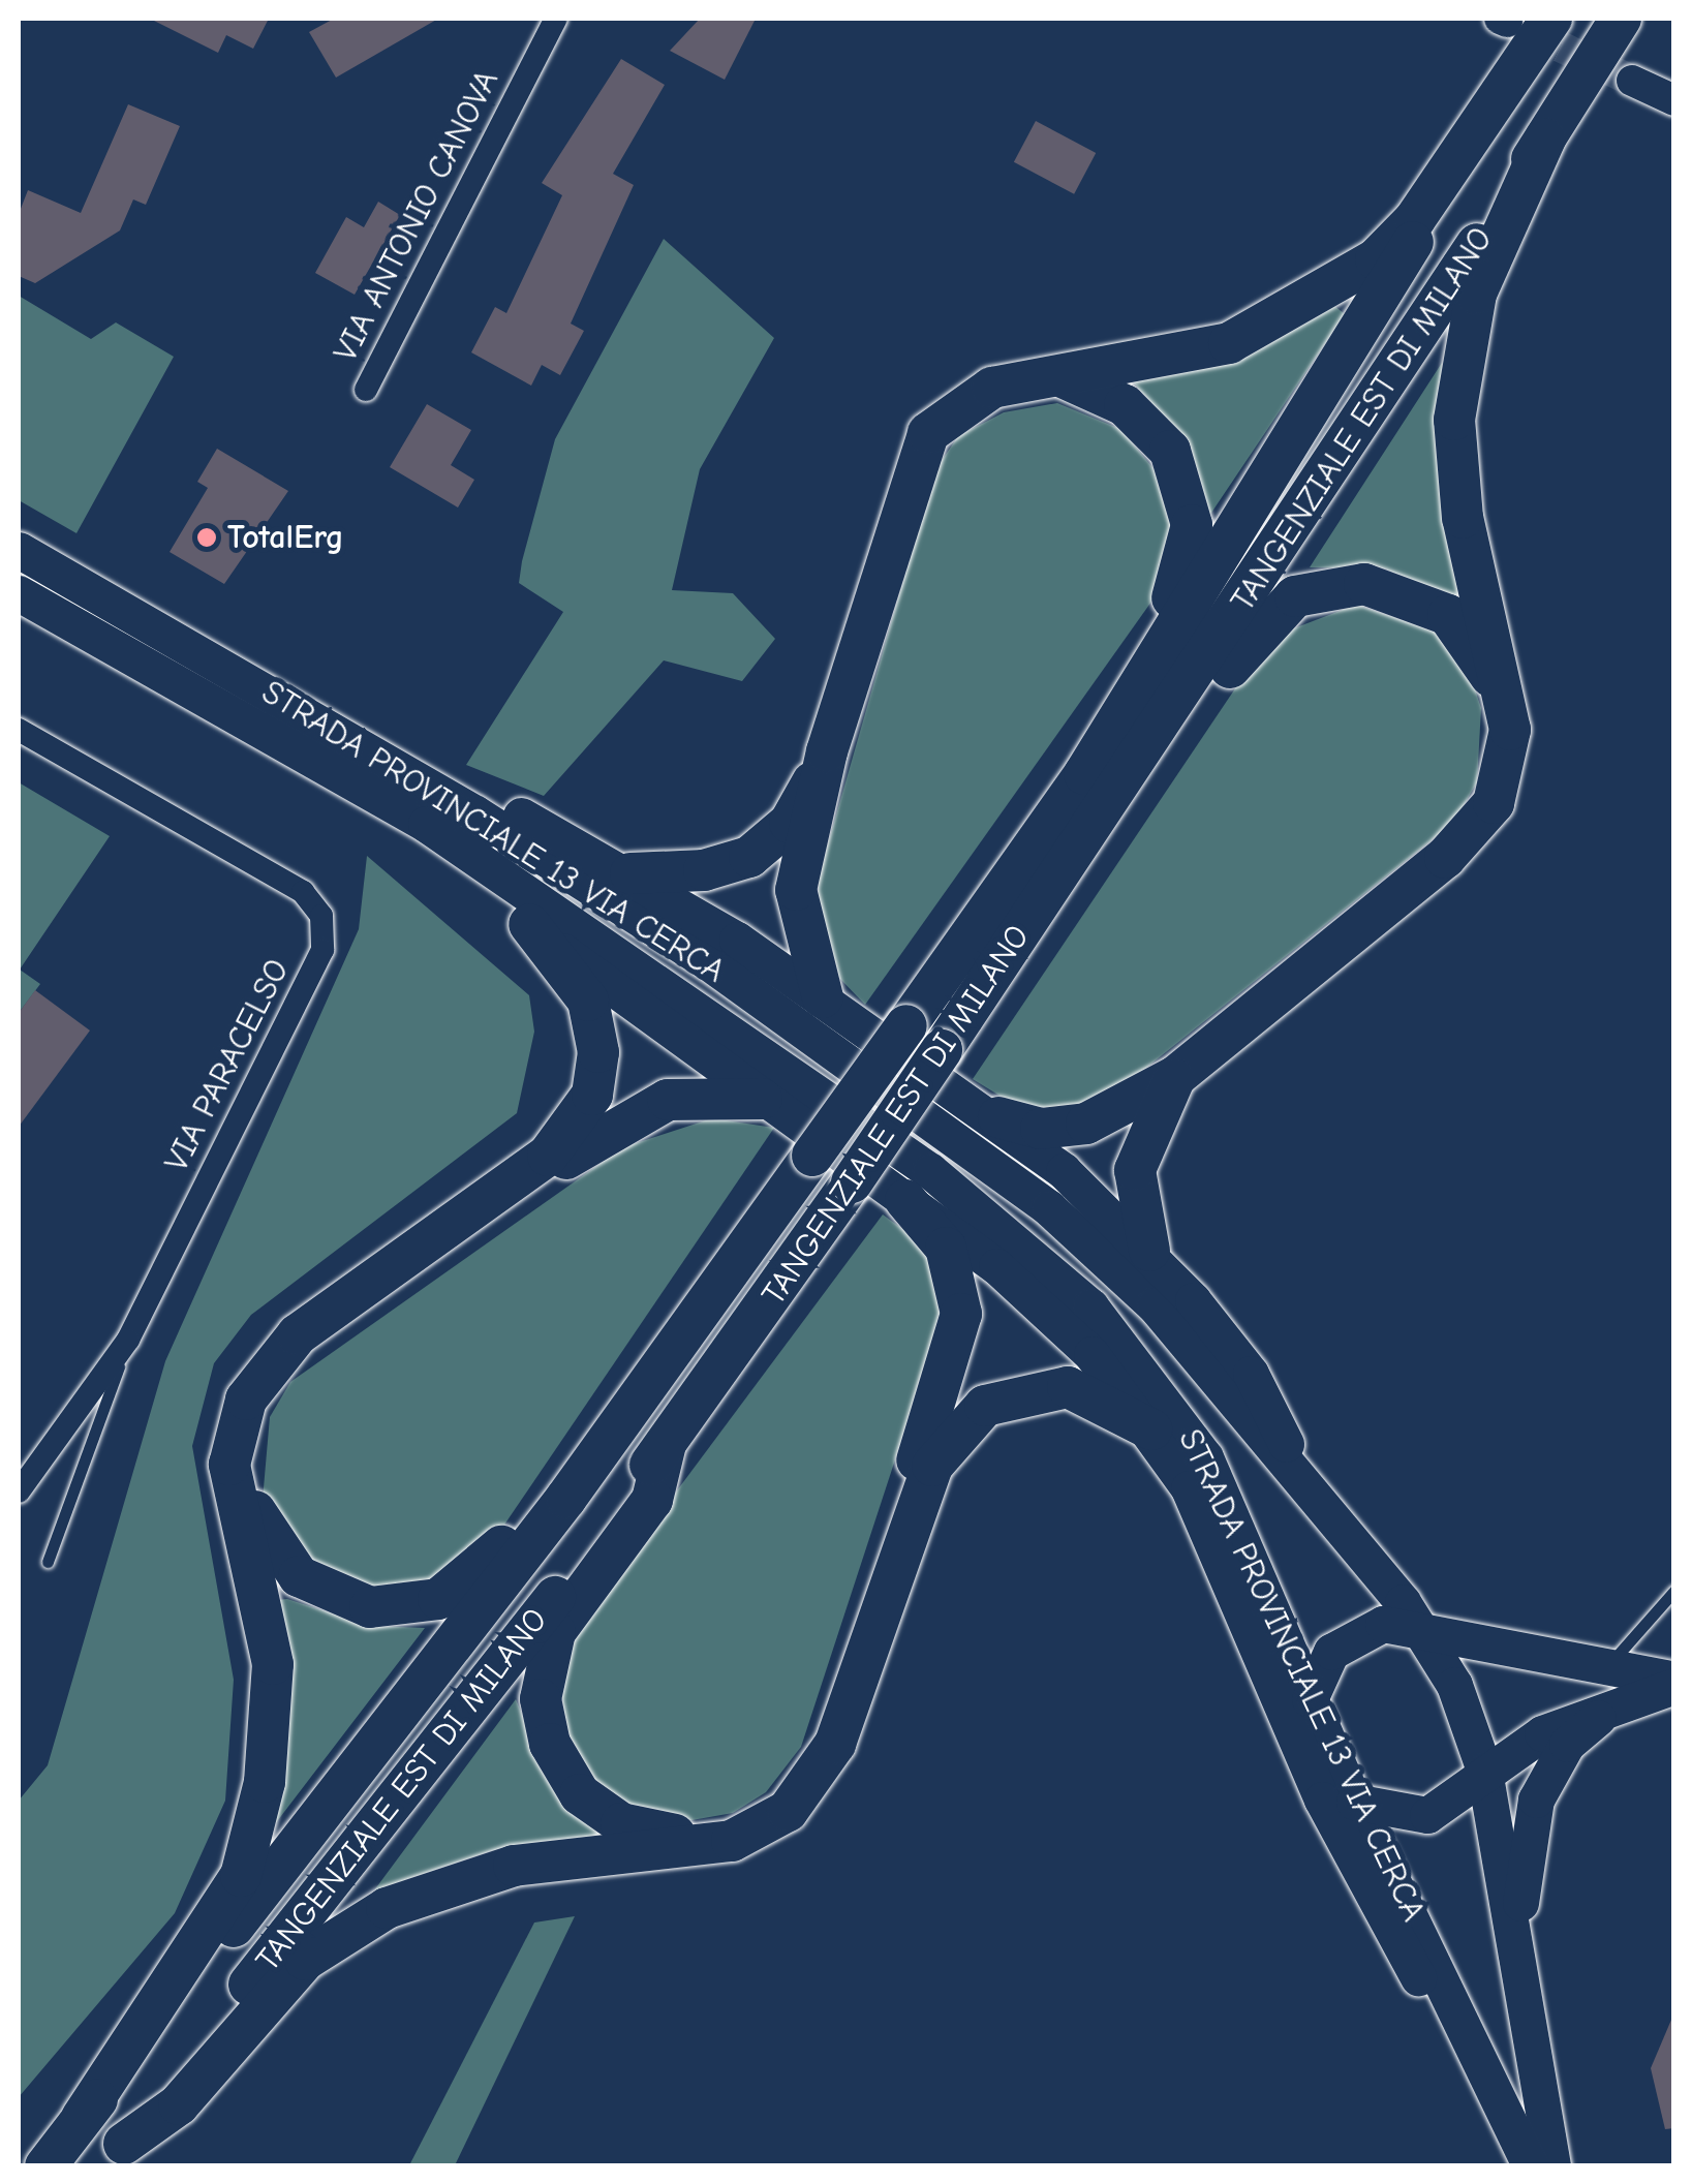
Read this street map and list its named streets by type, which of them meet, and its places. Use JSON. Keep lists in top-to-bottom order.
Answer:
{
  "streets": {
    "highway": ["TANGENZIALE EST DI MILANO"],
    "main road": ["STRADA PROVINCIALE 13 VIA CERCA"],
    "street": ["VIA ANTONIO CANOVA", "VIA PARACELSO"]
  },
  "places": ["TotalErg"]
}
